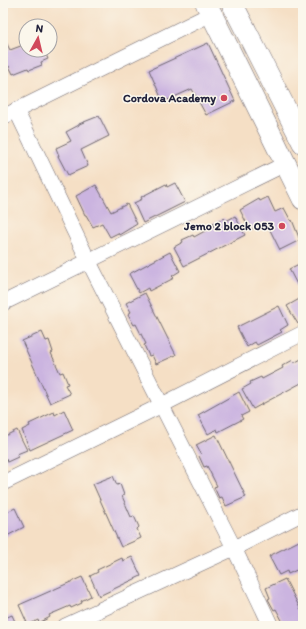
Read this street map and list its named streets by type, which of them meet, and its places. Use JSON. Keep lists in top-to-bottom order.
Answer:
{
  "places": ["Cordova Academy", "Jemo 2 block 053"],
  "north": "top"
}
